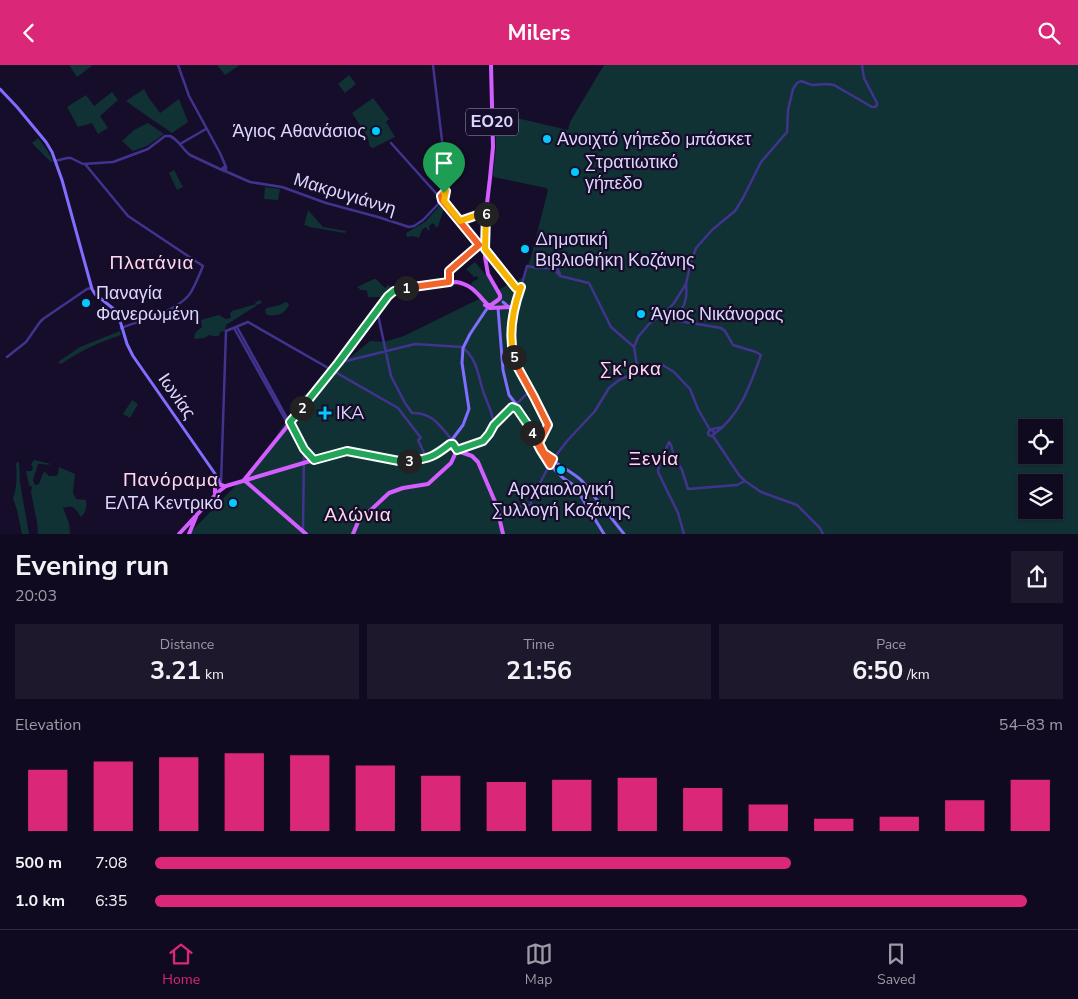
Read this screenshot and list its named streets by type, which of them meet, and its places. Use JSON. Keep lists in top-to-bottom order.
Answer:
{
  "streets": {
    "main road": ["ΕΟ20", "Ιωνίας"],
    "street": ["Μακρυγιάννη"]
  },
  "districts": [
    "Πλατάνια",
    "Σκ'ρκα",
    "Ξενία",
    "Πανόραμα",
    "Αλώνια"
  ],
  "places": {
    "other": [
      "Άγιος Αθανάσιος",
      "Ανοιχτό γήπεδο μπάσκετ",
      "Στρατιωτικό γήπεδο",
      "Δημοτική Βιβλιοθήκη Κοζάνης",
      "Παναγία Φανερωμένη",
      "Άγιος Νικάνορας",
      "Αρχαιολογική Συλλογή Κοζάνης",
      "ΕΛΤΑ Κεντρικό"
    ],
    "health": ["IKA"]
  },
  "page": {
    "header": "Milers",
    "pins": [
      "6",
      "1",
      "5",
      "2",
      "4",
      "3"
    ],
    "heading": ["Evening run", "20:03"],
    "stats": [
      ["Distance", "3.21 km"],
      ["Time", "21:56"],
      ["Pace", "6:50 /km"]
    ],
    "chart": ["Elevation", "54–83 m"],
    "list": [
      {
        "name": "500 m",
        "note": "7:08"
      },
      {
        "name": "1.0 km",
        "note": "6:35"
      }
    ],
    "tabs": ["Home", "Map", "Saved"]
  }
}
